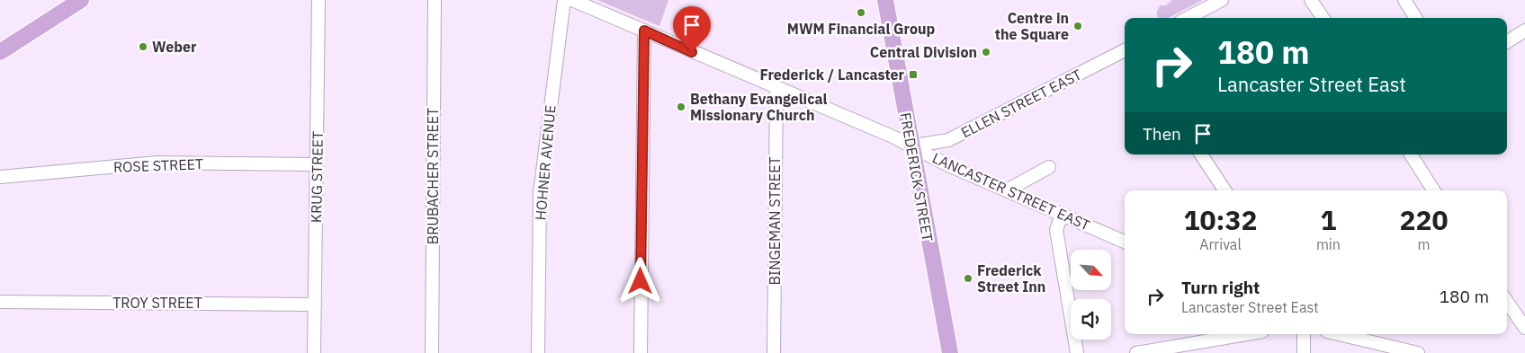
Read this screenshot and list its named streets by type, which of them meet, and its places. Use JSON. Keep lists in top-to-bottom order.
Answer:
{
  "streets": {
    "main road": ["FREDERICK STREET"],
    "street": [
      "ELLEN STREET EAST",
      "HOHNER AVENUE",
      "ROSE STREET",
      "BRUBACHER STREET",
      "KRUG STREET",
      "LANCASTER STREET EAST",
      "BINGEMAN STREET",
      "TROY STREET"
    ]
  },
  "crossings": [
    ["ELLEN STREET EAST", "FREDERICK STREET"],
    ["ELLEN STREET EAST", "LANCASTER STREET EAST"],
    ["ROSE STREET", "KRUG STREET"],
    ["KRUG STREET", "TROY STREET"],
    ["FREDERICK STREET", "LANCASTER STREET EAST"],
    ["LANCASTER STREET EAST", "BINGEMAN STREET"]
  ],
  "places": {
    "other": [
      "MWM Financial Group",
      "Centre in the Square",
      "Weber",
      "Central Division",
      "Bethany Evangelical Missionary Church",
      "Frederick Street Inn"
    ],
    "transit": ["Frederick / Lancaster"]
  },
  "north": "bottom right",
  "page": {
    "turn": ["180 m", "Lancaster Street East"],
    "then": "Then",
    "eta": [
      "10:32",
      "Arrival",
      "1",
      "min",
      "220",
      "m"
    ],
    "list": [
      {
        "name": "Turn right",
        "note": "Lancaster Street East",
        "value": "180 m"
      }
    ]
  }
}
